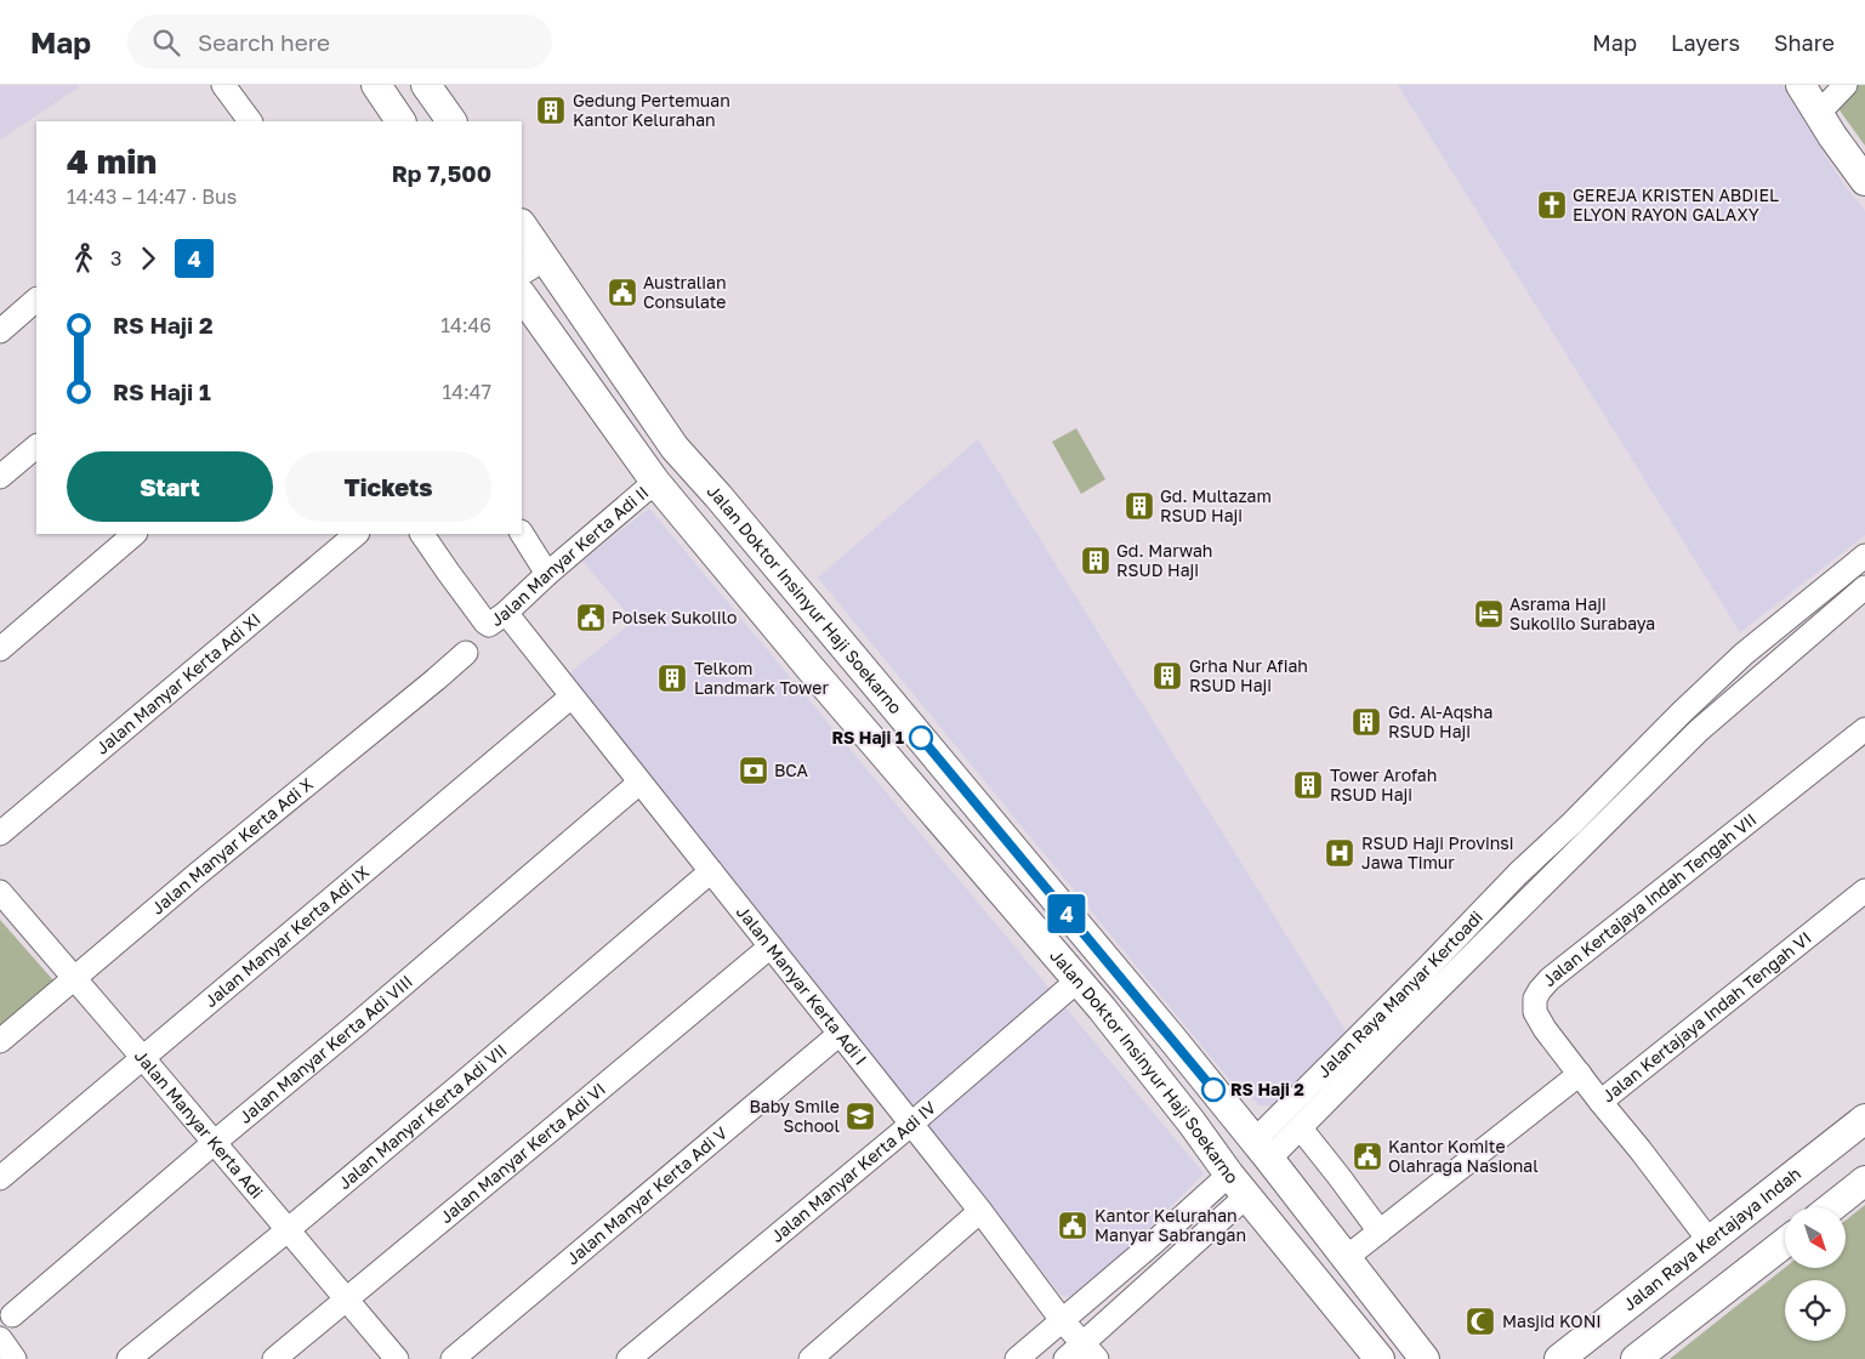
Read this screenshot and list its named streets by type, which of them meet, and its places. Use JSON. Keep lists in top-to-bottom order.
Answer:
{
  "streets": {
    "main road": ["Jalan Doktor Insinyur Haji Soekarno", "Jalan Raya Kertajaya Indah"],
    "street": [
      "Jalan Manyar Kerta Adi II",
      "Jalan Manyar Kerta Adi XI",
      "Jalan Manyar Kerta Adi X",
      "Jalan Kertajaya Indah Tengah VII",
      "Jalan Manyar Kerta Adi IX",
      "Jalan Manyar Kerta Adi I",
      "Jalan Raya Manyar Kertoadi",
      "Jalan Kertajaya Indah Tengah VI",
      "Jalan Manyar Kerta Adi VIII",
      "Jalan Manyar Kerta Adi VII",
      "Jalan Manyar Kerta Adi",
      "Jalan Manyar Kerta Adi VI",
      "Jalan Manyar Kerta Adi IV",
      "Jalan Manyar Kerta Adi V"
    ]
  },
  "crossings": [
    ["Jalan Manyar Kerta Adi II", "Jalan Doktor Insinyur Haji Soekarno"],
    ["Jalan Manyar Kerta Adi II", "Jalan Manyar Kerta Adi I"],
    ["Jalan Doktor Insinyur Haji Soekarno", "Jalan Raya Manyar Kertoadi"],
    ["Jalan Doktor Insinyur Haji Soekarno", "Jalan Manyar Kerta Adi IV"],
    ["Jalan Manyar Kerta Adi X", "Jalan Manyar Kerta Adi"],
    ["Jalan Kertajaya Indah Tengah VII", "Jalan Kertajaya Indah Tengah VI"],
    ["Jalan Manyar Kerta Adi IX", "Jalan Manyar Kerta Adi I"],
    ["Jalan Manyar Kerta Adi IX", "Jalan Manyar Kerta Adi"],
    ["Jalan Manyar Kerta Adi I", "Jalan Manyar Kerta Adi VIII"],
    ["Jalan Manyar Kerta Adi I", "Jalan Manyar Kerta Adi VII"],
    ["Jalan Manyar Kerta Adi I", "Jalan Manyar Kerta Adi VI"],
    ["Jalan Manyar Kerta Adi I", "Jalan Manyar Kerta Adi IV"],
    ["Jalan Manyar Kerta Adi I", "Jalan Manyar Kerta Adi V"],
    ["Jalan Kertajaya Indah Tengah VI", "Jalan Raya Kertajaya Indah"],
    ["Jalan Manyar Kerta Adi VIII", "Jalan Manyar Kerta Adi"],
    ["Jalan Manyar Kerta Adi VII", "Jalan Manyar Kerta Adi"],
    ["Jalan Manyar Kerta Adi", "Jalan Manyar Kerta Adi VI"]
  ],
  "places": {
    "building": [
      "Gedung Pertemuan Kantor Kelurahan",
      "Gd. Multazam RSUD Haji",
      "Gd. Marwah RSUD Haji",
      "Grha Nur Afiah RSUD Haji",
      "Telkom Landmark Tower",
      "Gd. Al-Aqsha RSUD Haji",
      "Tower Arofah RSUD Haji"
    ],
    "church": ["GEREJA KRISTEN ABDIEL ELYON RAYON GALAXY"],
    "public building": [
      "Australian Consulate",
      "Polsek Sukolilo",
      "Kantor Komite Olahraga Nasional",
      "Kantor Kelurahan Manyar Sabrangan"
    ],
    "hotel": ["Asrama Haji Sukolilo Surabaya"],
    "other": ["RS Haji 1", "RS Haji 2"],
    "bank": ["BCA"],
    "hospital": ["RSUD Haji Provinsi Jawa Timur"],
    "school or university": ["Baby Smile School"],
    "mosque": ["Masjid KONI"]
  },
  "lines": ["bus line 4"],
  "north": "bottom right",
  "page": {
    "header": "Map",
    "search": "Search here",
    "nav": ["Map", "Layers", "Share"],
    "on_map": "4",
    "heading": ["4 min", "14:43 – 14:47 · Bus", "Rp 7,500"],
    "legs": ["3", "4"],
    "list": [
      {
        "name": "RS Haji 2",
        "value": "14:46"
      },
      {
        "name": "RS Haji 1",
        "value": "14:47"
      }
    ],
    "buttons": ["Start", "Tickets"]
  }
}
